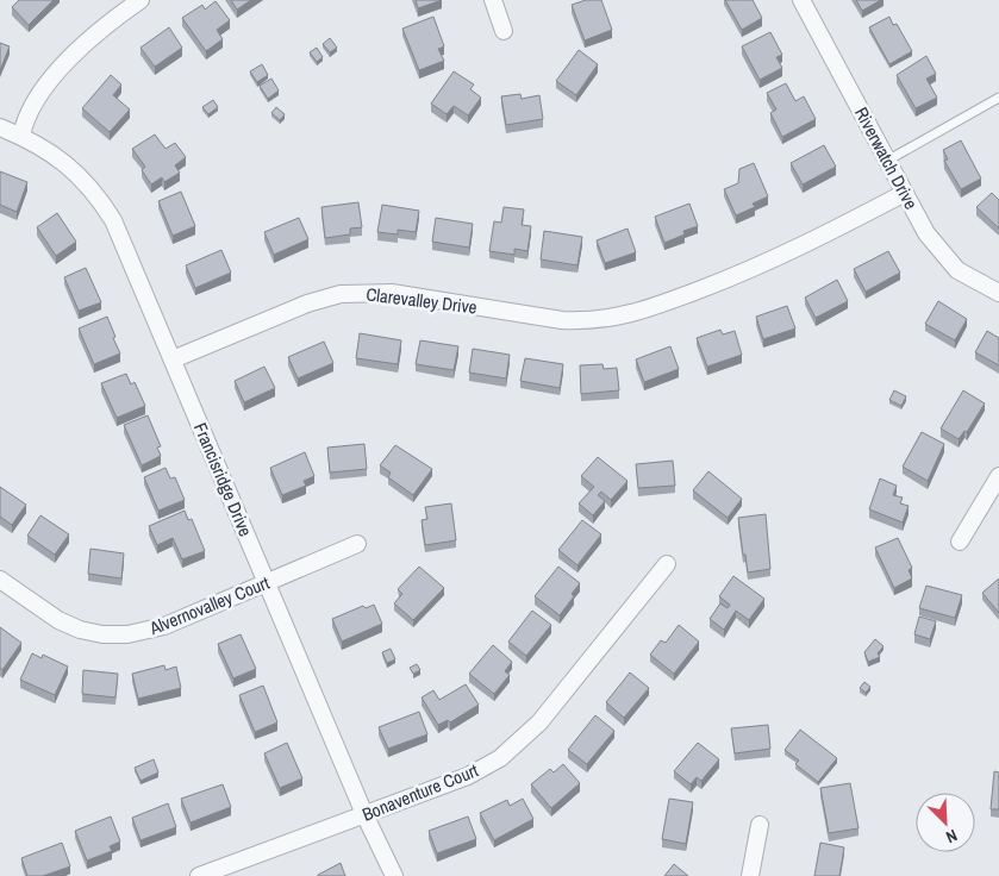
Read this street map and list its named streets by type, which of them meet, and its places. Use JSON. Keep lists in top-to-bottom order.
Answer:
{
  "streets": {
    "street": [
      "Riverwatch Drive",
      "Clarevalley Drive",
      "Francisridge Drive",
      "Alvernovalley Court",
      "Bonaventure Court"
    ]
  },
  "crossings": [
    ["Riverwatch Drive", "Clarevalley Drive"],
    ["Clarevalley Drive", "Francisridge Drive"],
    ["Francisridge Drive", "Alvernovalley Court"],
    ["Francisridge Drive", "Bonaventure Court"]
  ],
  "north": "bottom right"
}
